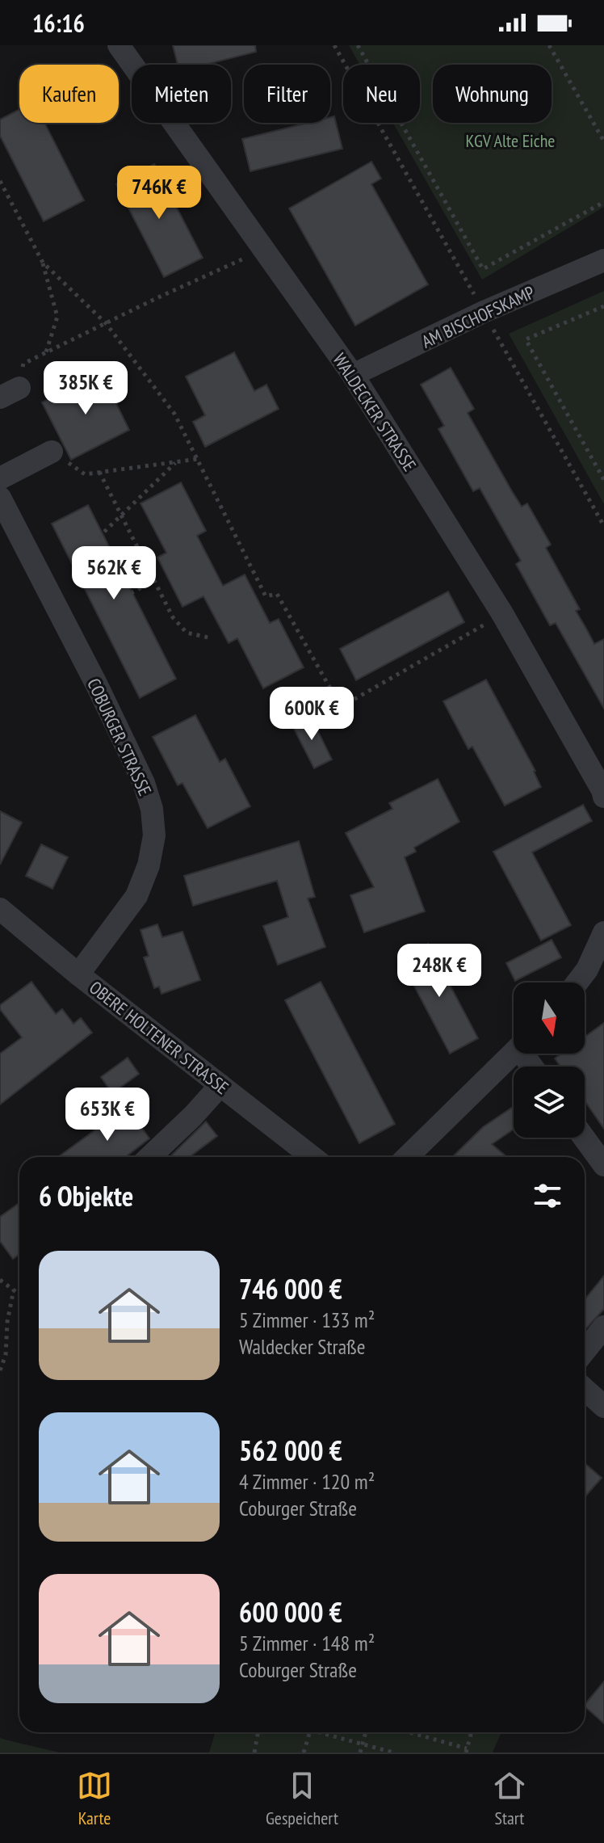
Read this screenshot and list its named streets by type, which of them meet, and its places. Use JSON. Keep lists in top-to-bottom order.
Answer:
{
  "streets": {
    "street": [
      "AM BISCHOFSKAMP",
      "WALDECKER STRASSE",
      "COBURGER STRASSE",
      "OBERE HOLTENER STRASSE"
    ]
  },
  "crossings": [
    ["AM BISCHOFSKAMP", "WALDECKER STRASSE"],
    ["COBURGER STRASSE", "OBERE HOLTENER STRASSE"]
  ],
  "parks": ["KGV Alte Eiche"],
  "north": "bottom",
  "page": {
    "status": "16:16",
    "chip": [
      "Kaufen",
      "Mieten",
      "Filter",
      "Neu",
      "Wohnung"
    ],
    "price": [
      "746K €",
      "385K €",
      "562K €",
      "600K €",
      "248K €",
      "653K €"
    ],
    "heading": "6 Objekte",
    "list": [
      {
        "name": "746 000 €",
        "note": "5 Zimmer · 133 m² · Waldecker Straße"
      },
      {
        "name": "562 000 €",
        "note": "4 Zimmer · 120 m² · Coburger Straße"
      },
      {
        "name": "600 000 €",
        "note": "5 Zimmer · 148 m² · Coburger Straße"
      }
    ],
    "tabs": ["Karte", "Gespeichert", "Start"]
  }
}
